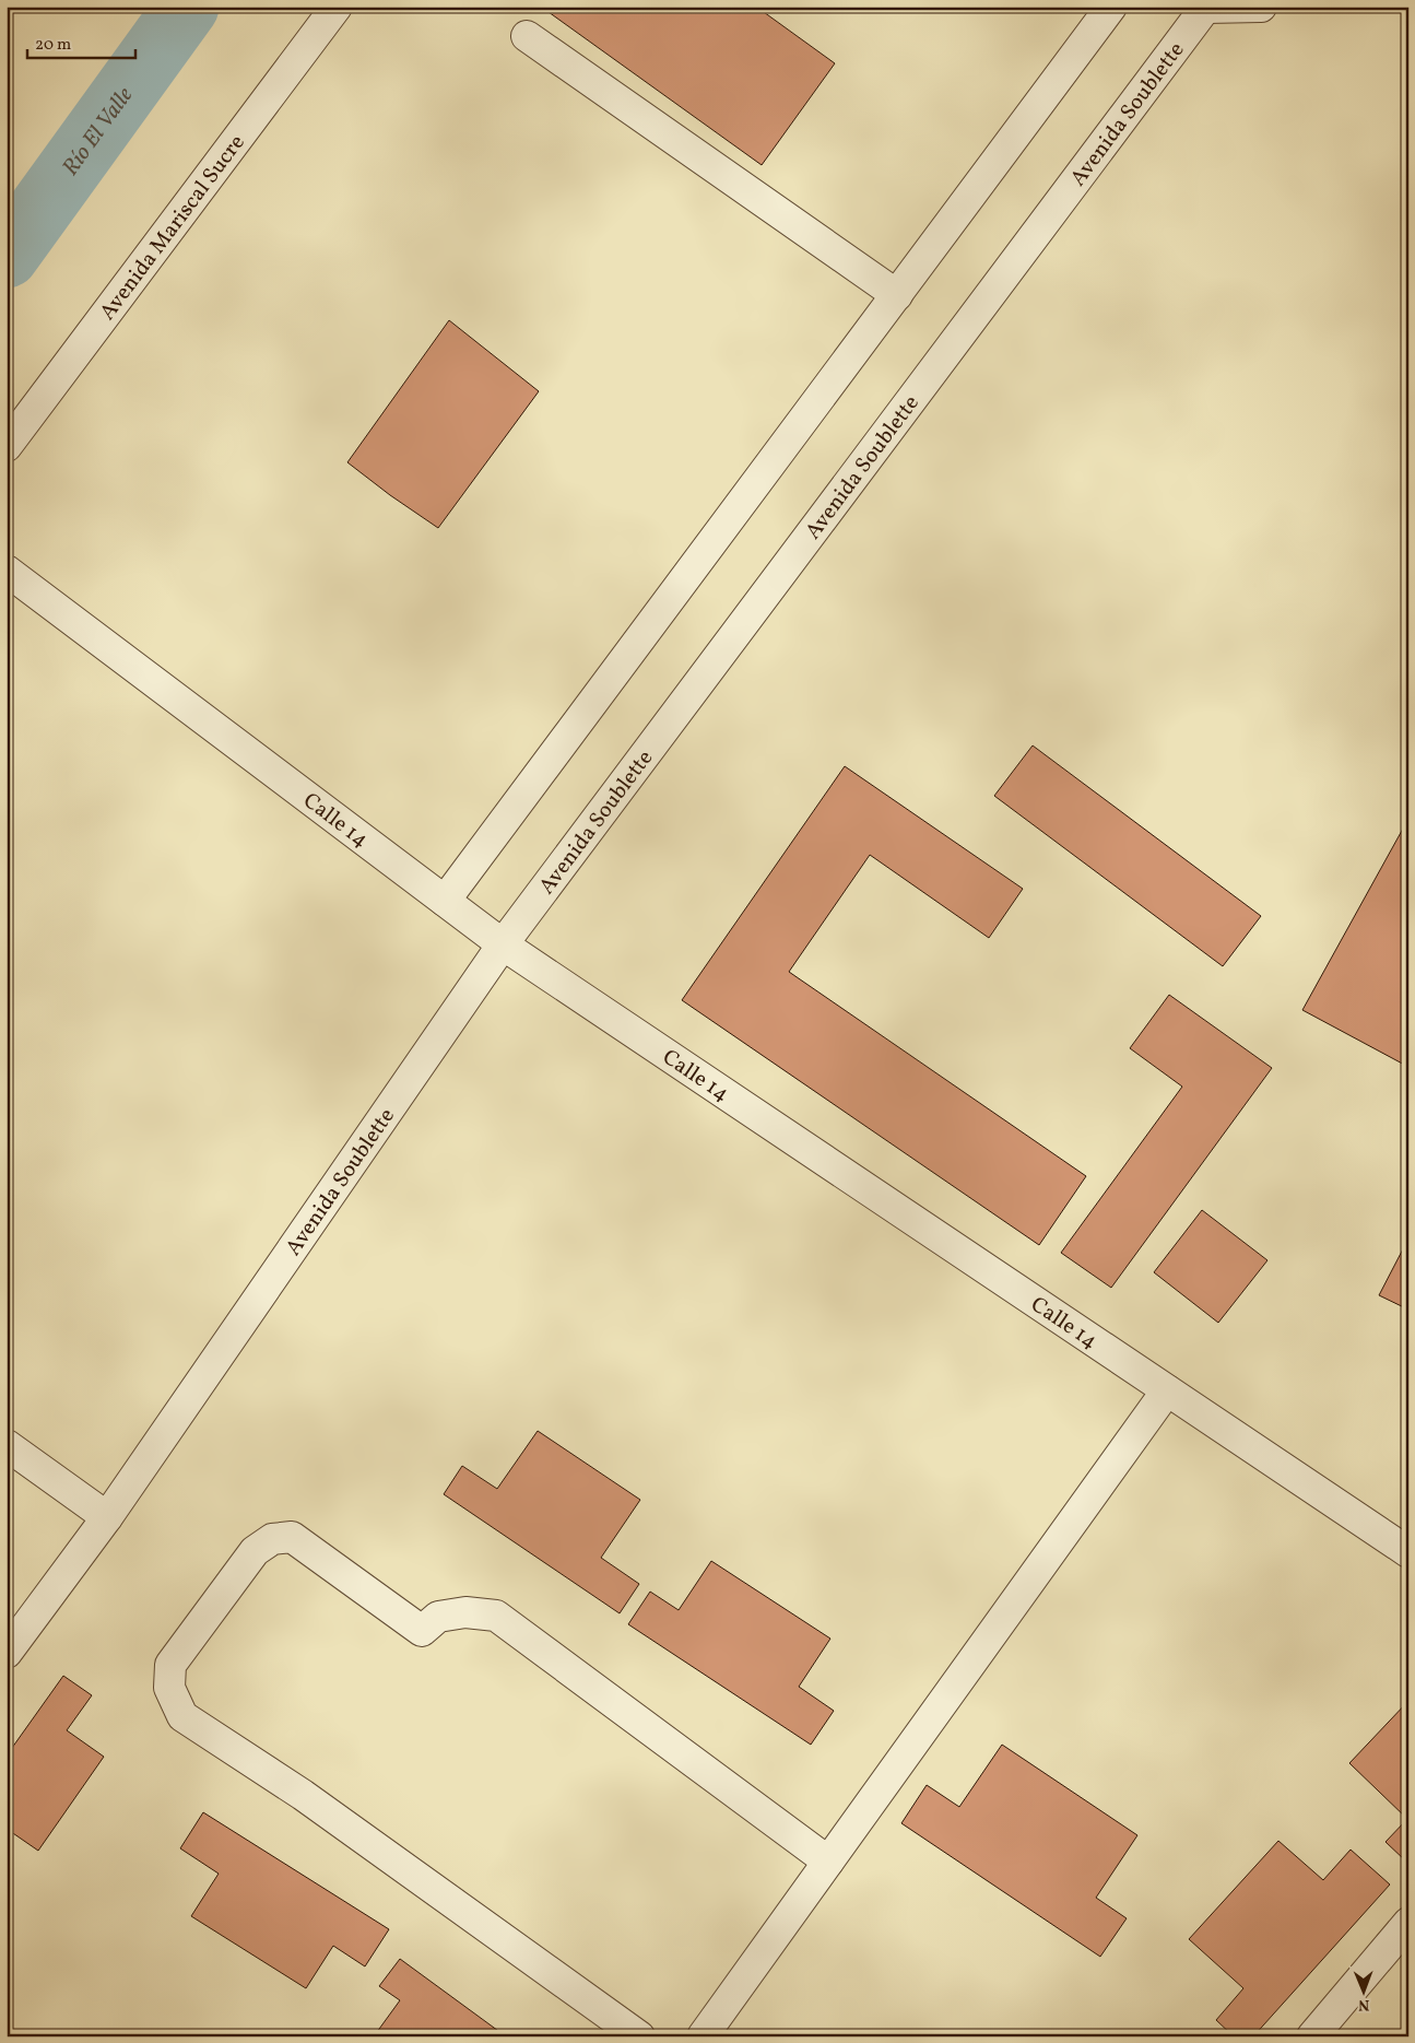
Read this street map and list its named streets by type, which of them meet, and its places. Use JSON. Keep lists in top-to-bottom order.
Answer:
{
  "streets": {
    "street": ["Avenida Soublette", "Avenida Mariscal Sucre", "Calle 14"]
  },
  "crossings": [
    ["Avenida Soublette", "Calle 14"]
  ],
  "water": ["Río El Valle"],
  "scale_bar": "20 m",
  "north": "bottom"
}
